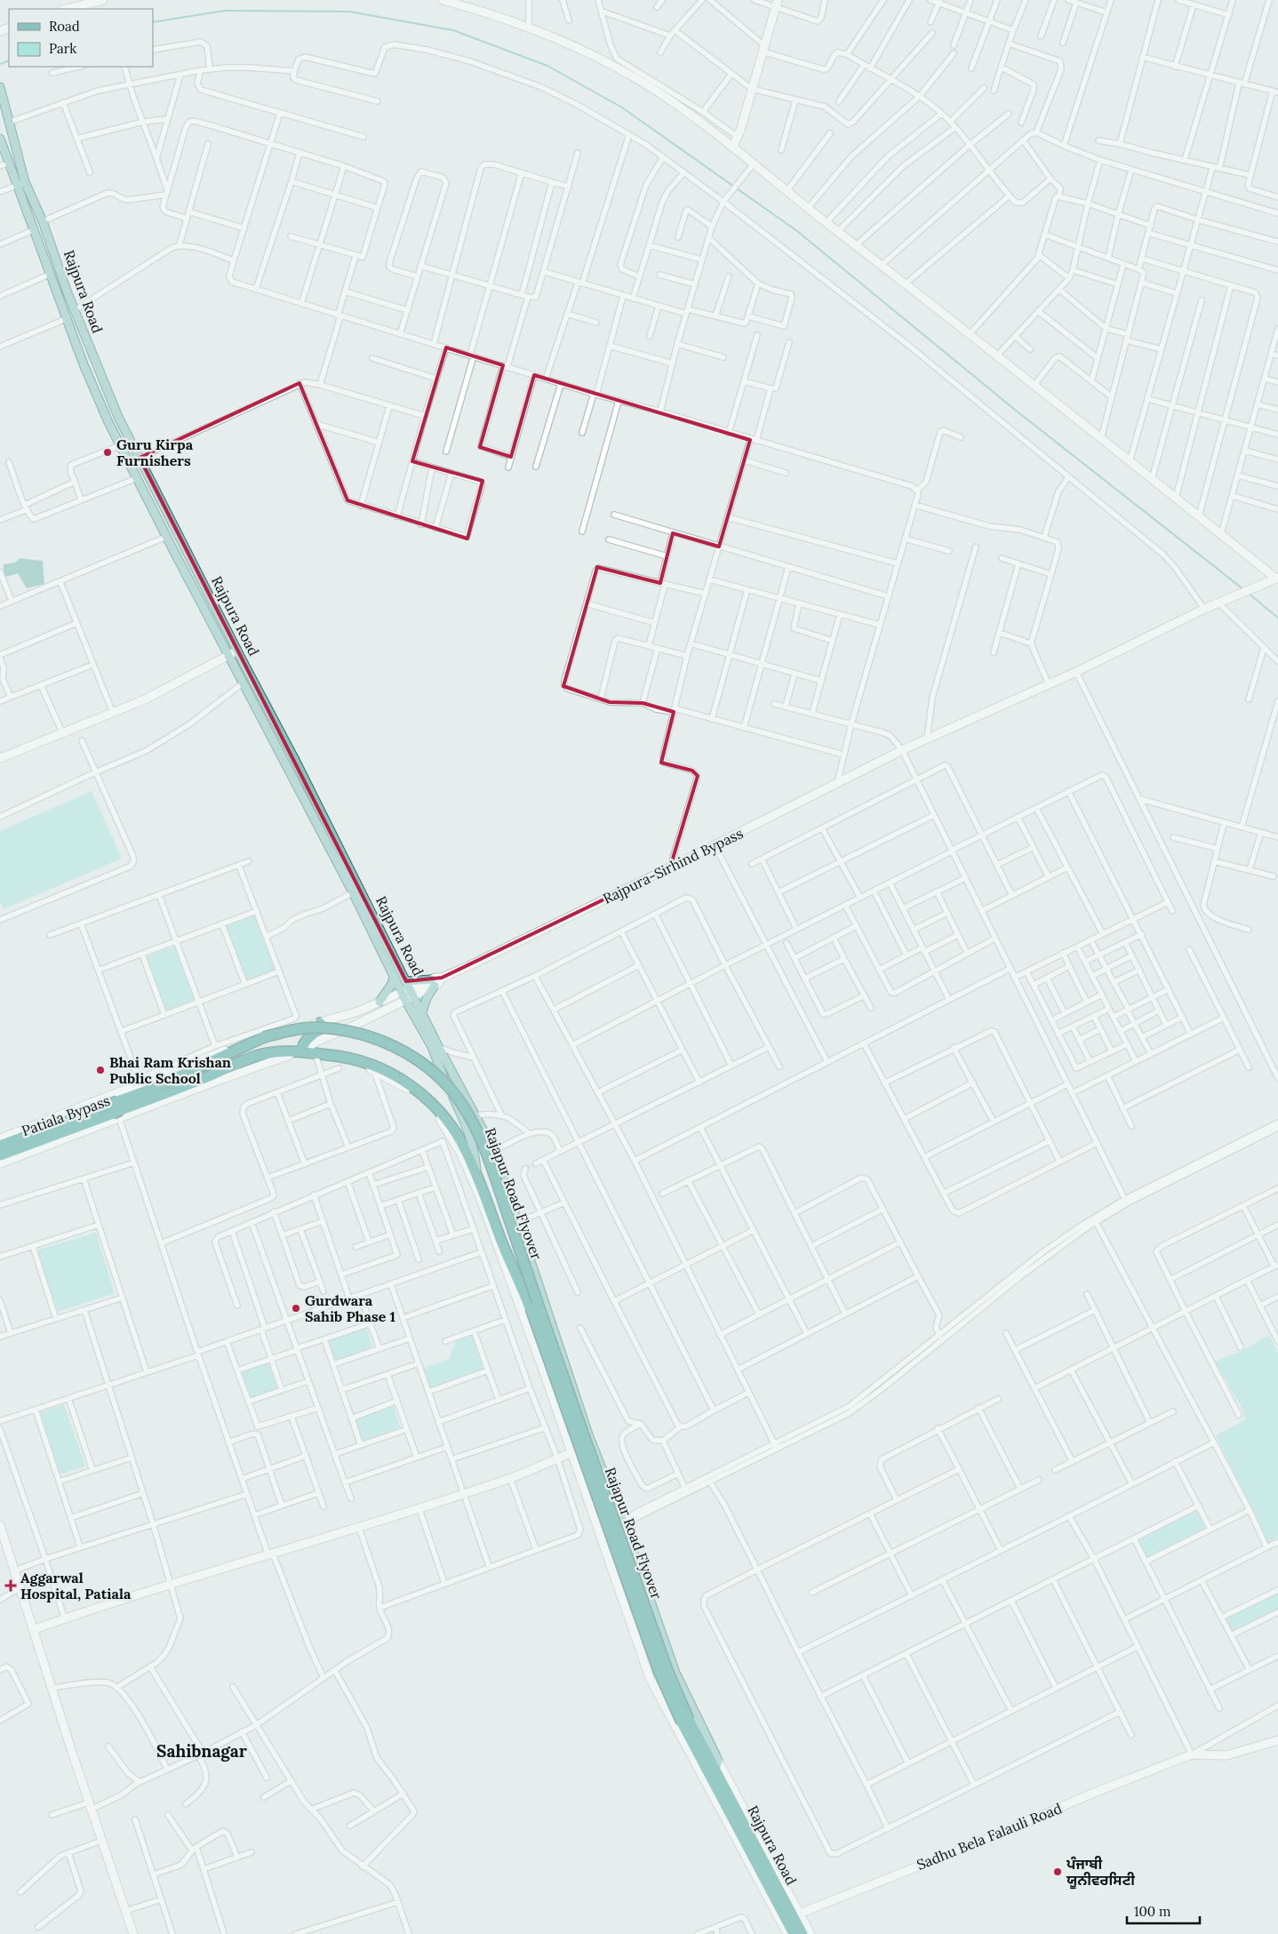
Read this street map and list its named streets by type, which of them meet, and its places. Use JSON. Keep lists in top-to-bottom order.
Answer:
{
  "streets": {
    "highway": ["Rajpura Road", "Patiala Bypass", "Rajapur Road Flyover"],
    "street": ["Rajpura-Sirhind Bypass", "Sadhu Bela Falauli Road"]
  },
  "crossings": [
    ["Rajpura Road", "Rajpura-Sirhind Bypass"],
    ["Rajpura Road", "Patiala Bypass"],
    ["Rajpura Road", "Rajapur Road Flyover"],
    ["Rajpura Road", "Sadhu Bela Falauli Road"],
    ["Patiala Bypass", "Rajapur Road Flyover"],
    ["Rajapur Road Flyover", "Sadhu Bela Falauli Road"]
  ],
  "districts": ["Sahibnagar"],
  "places": {
    "other": [
      "Guru Kirpa Furnishers",
      "Bhai Ram Krishan Public School",
      "Gurdwara Sahib Phase 1",
      "ਪੰਜਾਬੀ ਯੂਨੀਵਰਸਿਟੀ"
    ],
    "health": ["Aggarwal Hospital, Patiala"]
  },
  "legend": ["Road", "Park"],
  "scale_bar": "100 m"
}
